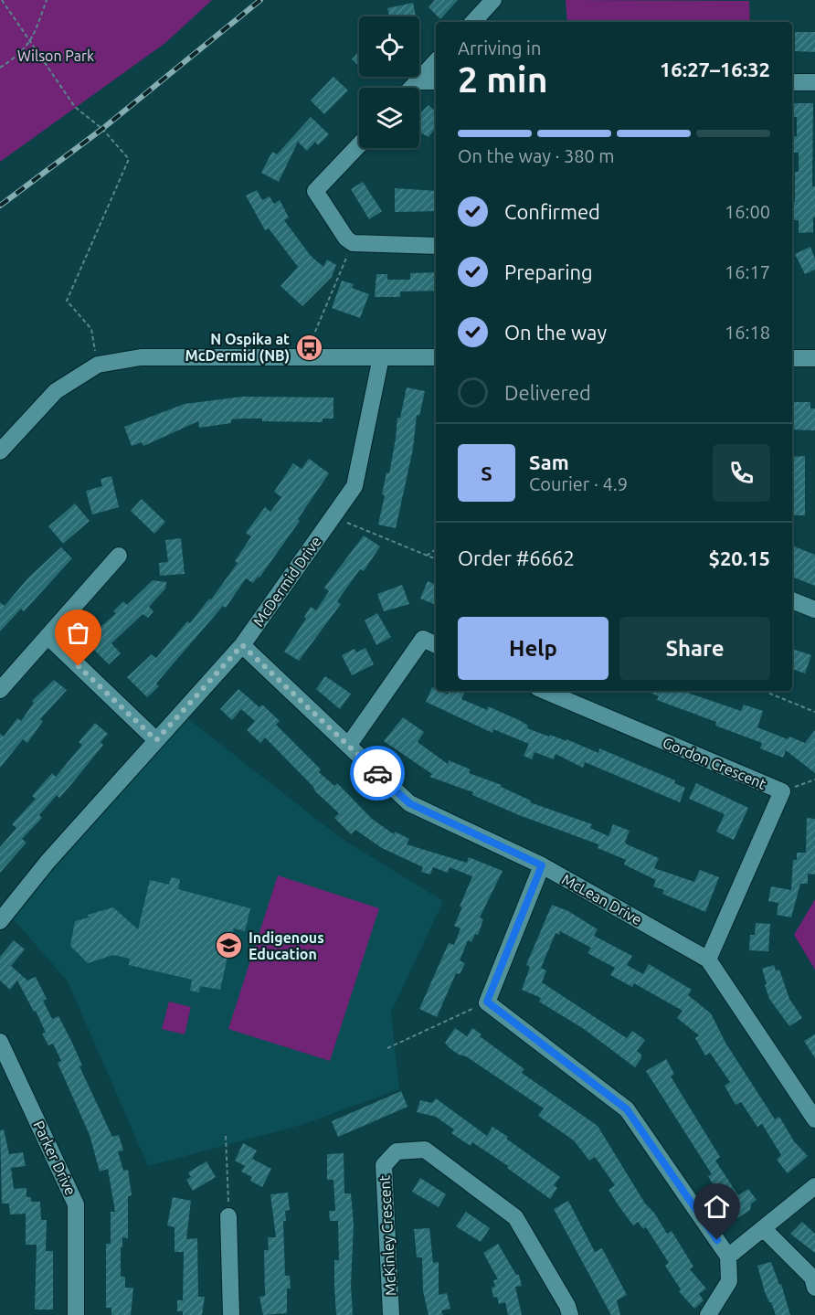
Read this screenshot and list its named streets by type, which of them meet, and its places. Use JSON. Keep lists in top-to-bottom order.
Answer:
{
  "streets": {
    "street": [
      "McDermid Drive",
      "Gordon Crescent",
      "McLean Drive",
      "Parker Drive",
      "McKinley Crescent"
    ]
  },
  "crossings": [
    ["McDermid Drive", "McLean Drive"],
    ["Gordon Crescent", "McLean Drive"]
  ],
  "parks": ["Wilson Park"],
  "places": {
    "bus stop": ["N Ospika at McDermid (NB)"],
    "school or university": ["Indigenous Education"]
  },
  "page": {
    "heading": ["2 min", "Arriving in", "16:27–16:32"],
    "panel": [
      "Sam",
      "Courier · 4.9",
      "Order #6662",
      "$20.15"
    ],
    "bar": "On the way · 380 m",
    "list": [
      ["Confirmed", "16:00"],
      ["Preparing", "16:17"],
      ["On the way", "16:18"],
      "Delivered"
    ],
    "round": "S",
    "buttons": ["Help", "Share"]
  }
}
